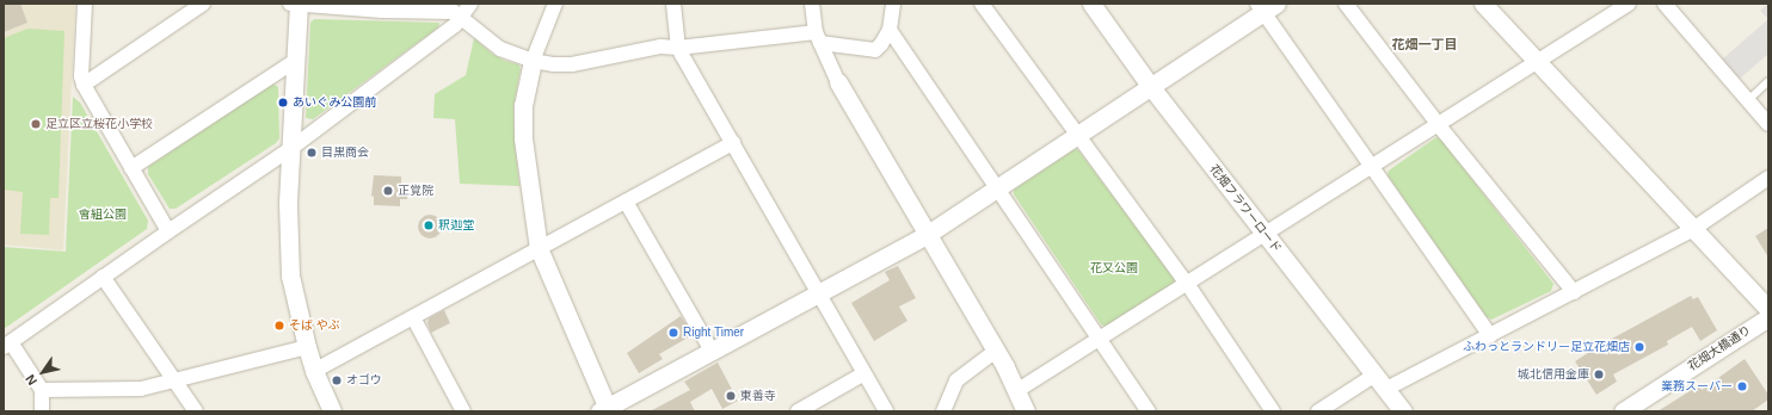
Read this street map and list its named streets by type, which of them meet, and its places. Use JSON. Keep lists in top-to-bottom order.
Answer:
{
  "streets": {
    "street": ["花畑フラワーロード", "花畑大橋通り"]
  },
  "districts": ["花畑一丁目"],
  "parks": ["會組公園", "花又公園"],
  "places": [
    "あいぐみ公園前",
    "足立区立桜花小学校",
    "目黒商会",
    "正覚院",
    "釈迦堂",
    "そば やぶ",
    "Right Timer",
    "ふわっとランドリー足立花畑店",
    "城北信用金庫",
    "オゴウ",
    "業務スーパー",
    "東善寺"
  ],
  "north": "bottom left"
}
